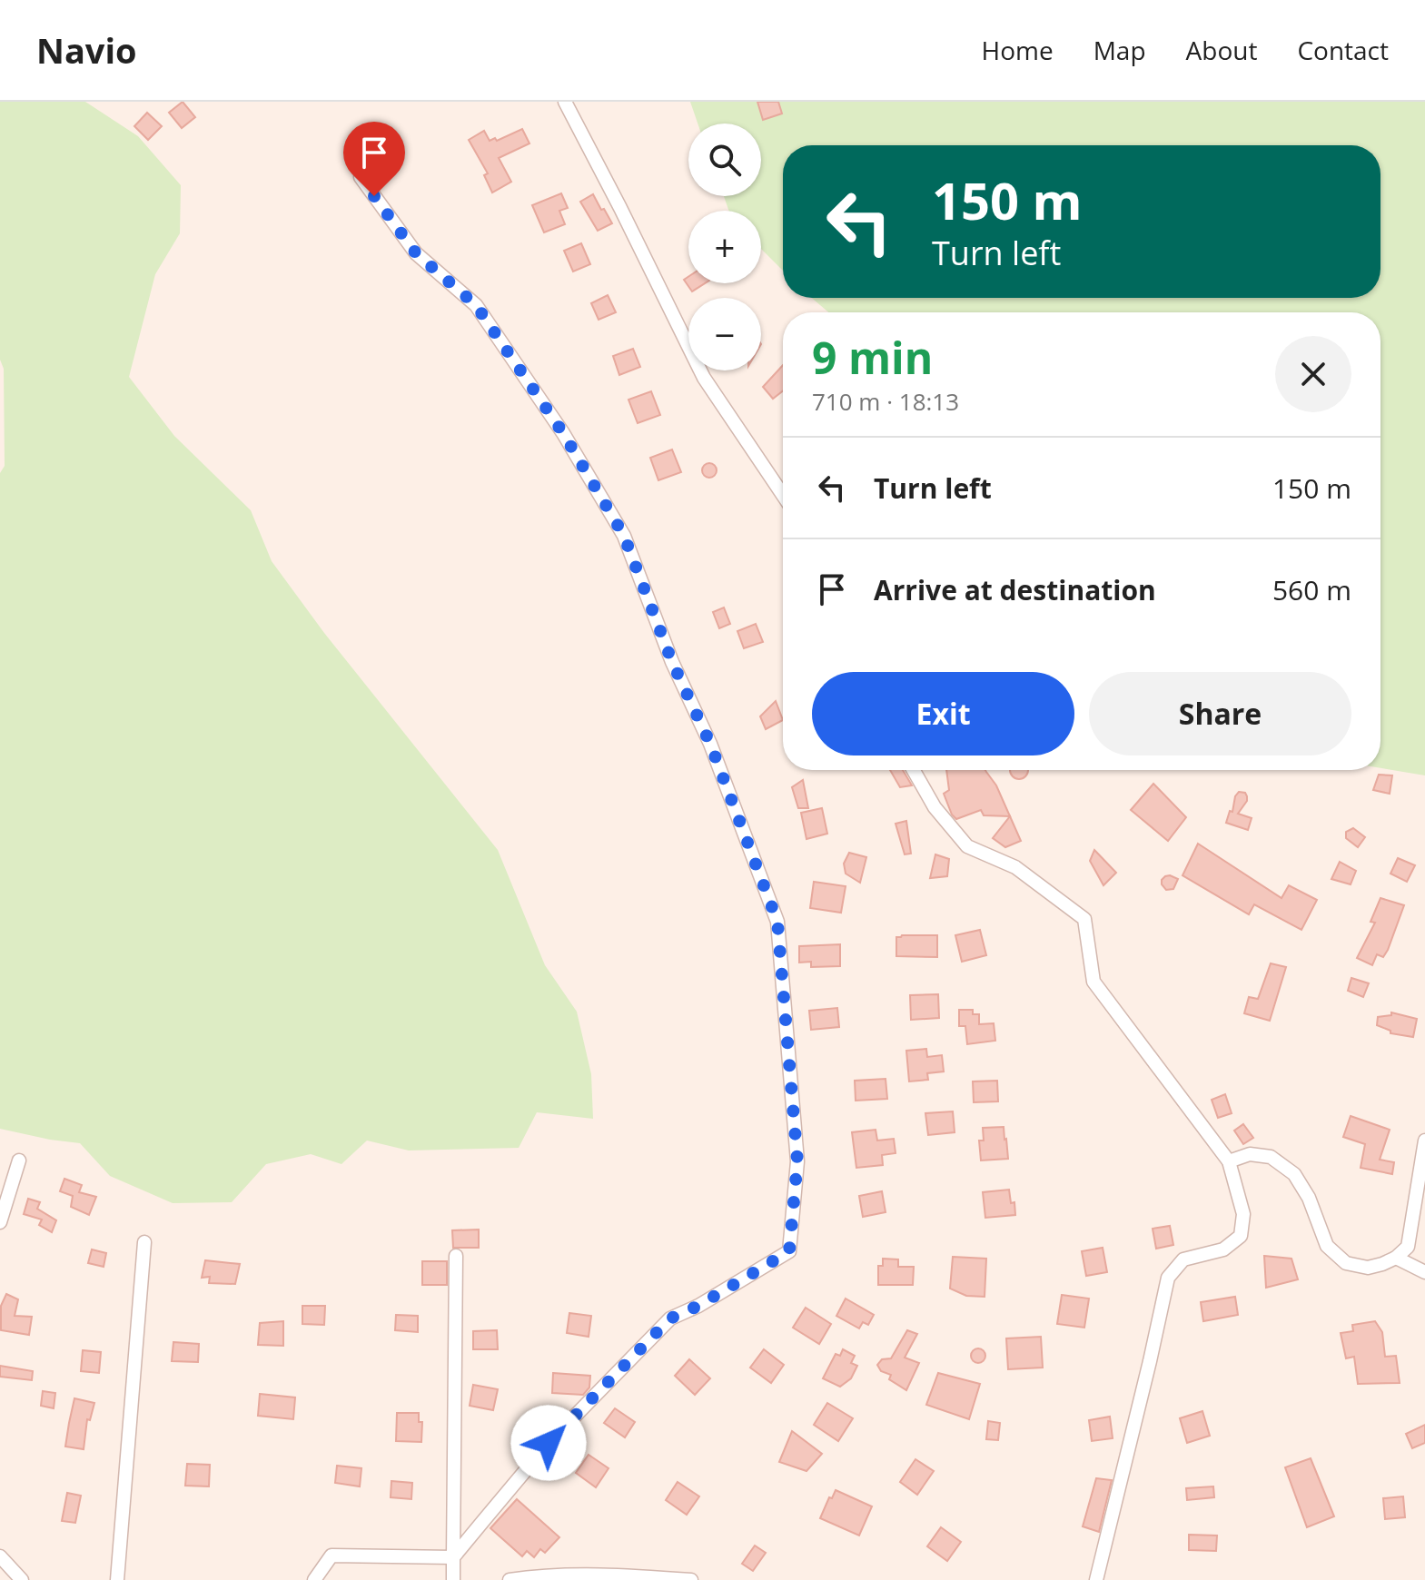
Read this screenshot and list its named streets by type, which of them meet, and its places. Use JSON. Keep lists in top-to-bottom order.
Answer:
{
  "page": {
    "header": "Navio",
    "nav": [
      "Home",
      "Map",
      "About",
      "Contact"
    ],
    "map_buttons": ["+", "−"],
    "turn": ["150 m", "Turn left"],
    "heading": ["9 min", "710 m · 18:13"],
    "list": [
      {
        "name": "Turn left",
        "value": "150 m"
      },
      {
        "name": "Arrive at destination",
        "value": "560 m"
      }
    ],
    "buttons": ["Exit", "Share"]
  }
}
